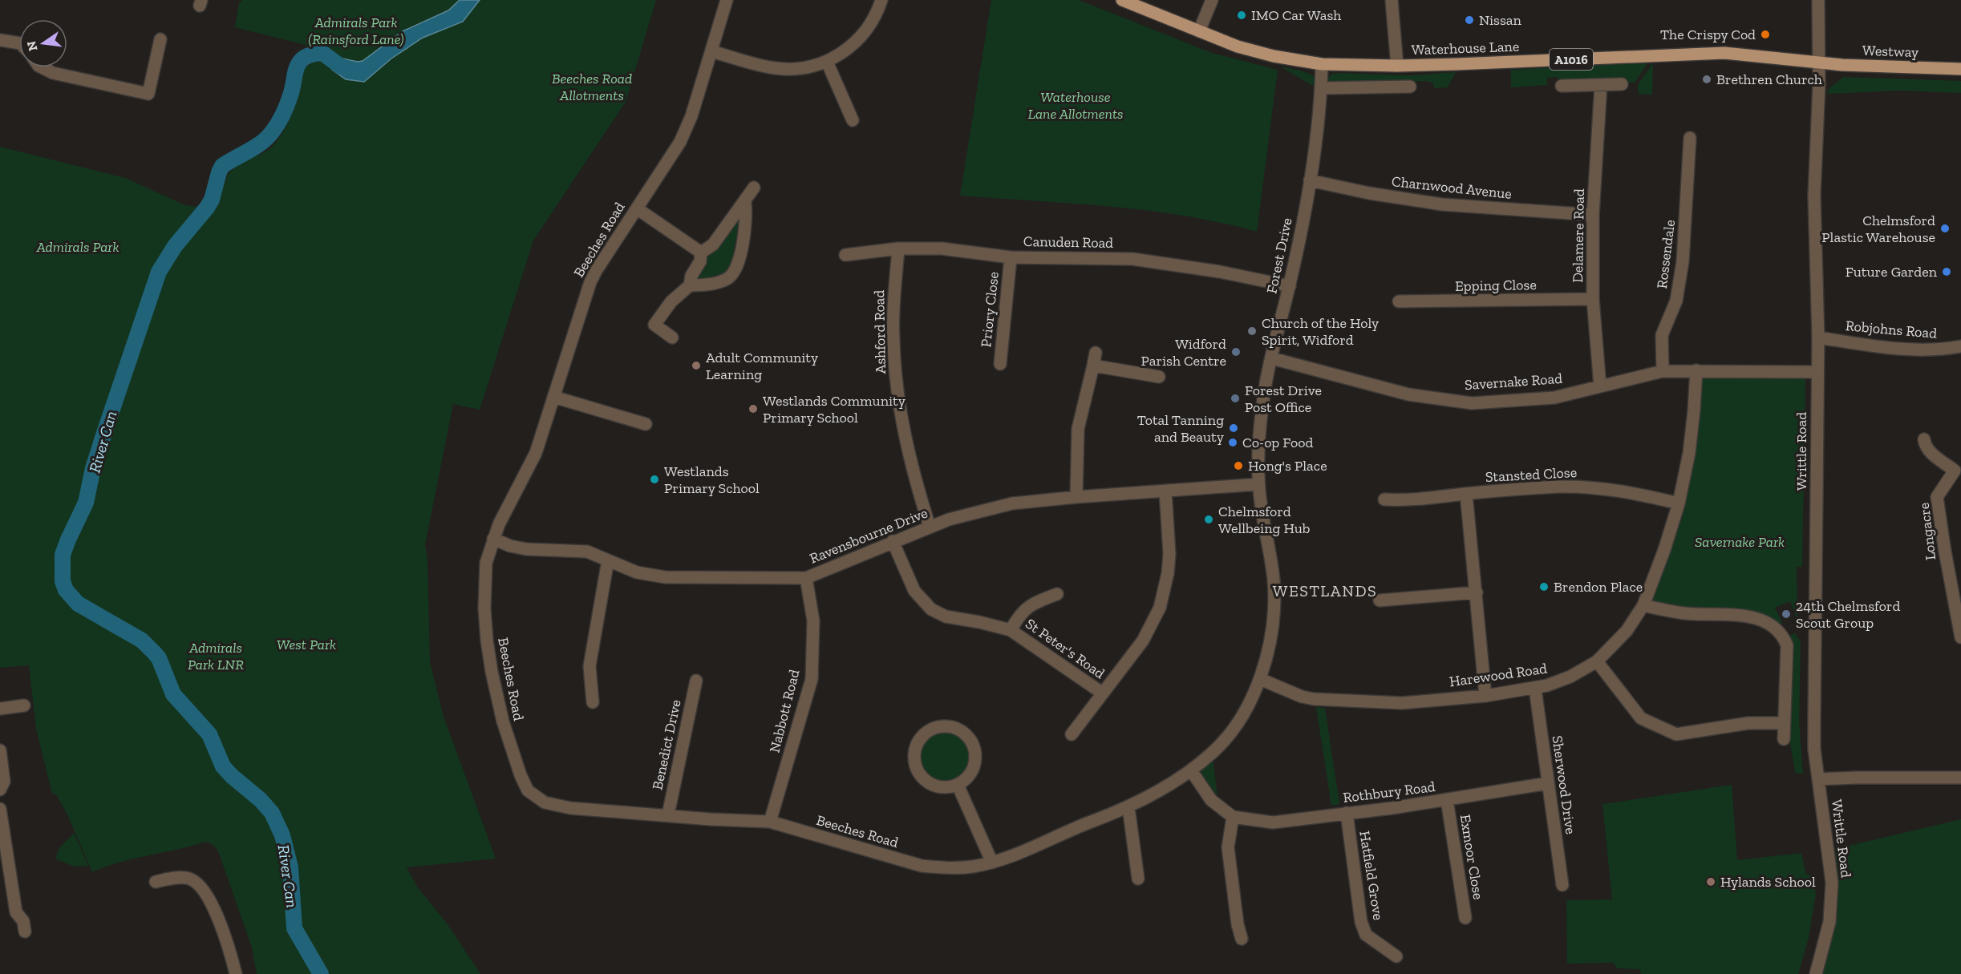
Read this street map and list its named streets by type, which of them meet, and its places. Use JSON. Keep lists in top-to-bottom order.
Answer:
{
  "streets": {
    "main road": ["Waterhouse Lane", "Westway", "A1016"],
    "street": [
      "Charnwood Avenue",
      "Delamere Road",
      "Beeches Road",
      "Canuden Road",
      "Rossendale",
      "Forest Drive",
      "Epping Close",
      "Priory Close",
      "Robjohns Road",
      "Ashford Road",
      "Savernake Road",
      "Writtle Road",
      "Stansted Close",
      "Longacre",
      "Ravensbourne Drive",
      "St Peter's Road",
      "Harewood Road",
      "Nabbott Road",
      "Benedict Drive",
      "Sherwood Drive",
      "Rothbury Road",
      "Exmoor Close",
      "Hatfield Grove"
    ]
  },
  "crossings": [
    ["Waterhouse Lane", "Westway"],
    ["Waterhouse Lane", "Forest Drive"],
    ["Waterhouse Lane", "Writtle Road"],
    ["Westway", "Writtle Road"],
    ["Charnwood Avenue", "Delamere Road"],
    ["Charnwood Avenue", "Forest Drive"],
    ["Delamere Road", "Epping Close"],
    ["Delamere Road", "Savernake Road"],
    ["Beeches Road", "Forest Drive"],
    ["Beeches Road", "Ravensbourne Drive"],
    ["Beeches Road", "Nabbott Road"],
    ["Beeches Road", "Benedict Drive"],
    ["Canuden Road", "Forest Drive"],
    ["Canuden Road", "Priory Close"],
    ["Canuden Road", "Ashford Road"],
    ["Rossendale", "Savernake Road"],
    ["Forest Drive", "Savernake Road"],
    ["Forest Drive", "Ravensbourne Drive"],
    ["Forest Drive", "Harewood Road"],
    ["Robjohns Road", "Writtle Road"],
    ["Ashford Road", "Ravensbourne Drive"],
    ["Savernake Road", "Writtle Road"],
    ["Savernake Road", "Harewood Road"],
    ["Stansted Close", "Harewood Road"],
    ["Ravensbourne Drive", "St Peter's Road"],
    ["Ravensbourne Drive", "Nabbott Road"],
    ["Harewood Road", "Sherwood Drive"],
    ["Sherwood Drive", "Rothbury Road"],
    ["Rothbury Road", "Exmoor Close"],
    ["Rothbury Road", "Hatfield Grove"]
  ],
  "districts": ["WESTLANDS"],
  "water": ["River Can"],
  "parks": [
    "Admirals Park (Rainsford Lane)",
    "Beeches Road Allotments",
    "Waterhouse Lane Allotments",
    "Admirals Park",
    "Savernake Park",
    "West Park",
    "Admirals Park LNR"
  ],
  "places": [
    "IMO Car Wash",
    "Nissan",
    "The Crispy Cod",
    "Brethren Church",
    "Chelmsford Plastic Warehouse",
    "Future Garden",
    "Church of the Holy Spirit, Widford",
    "Widford Parish Centre",
    "Adult Community Learning",
    "Forest Drive Post Office",
    "Westlands Community Primary School",
    "Total Tanning and Beauty",
    "Co-op Food",
    "Hong's Place",
    "Westlands Primary School",
    "Chelmsford Wellbeing Hub",
    "Brendon Place",
    "24th Chelmsford Scout Group",
    "Hylands School"
  ],
  "north": "left"
}
